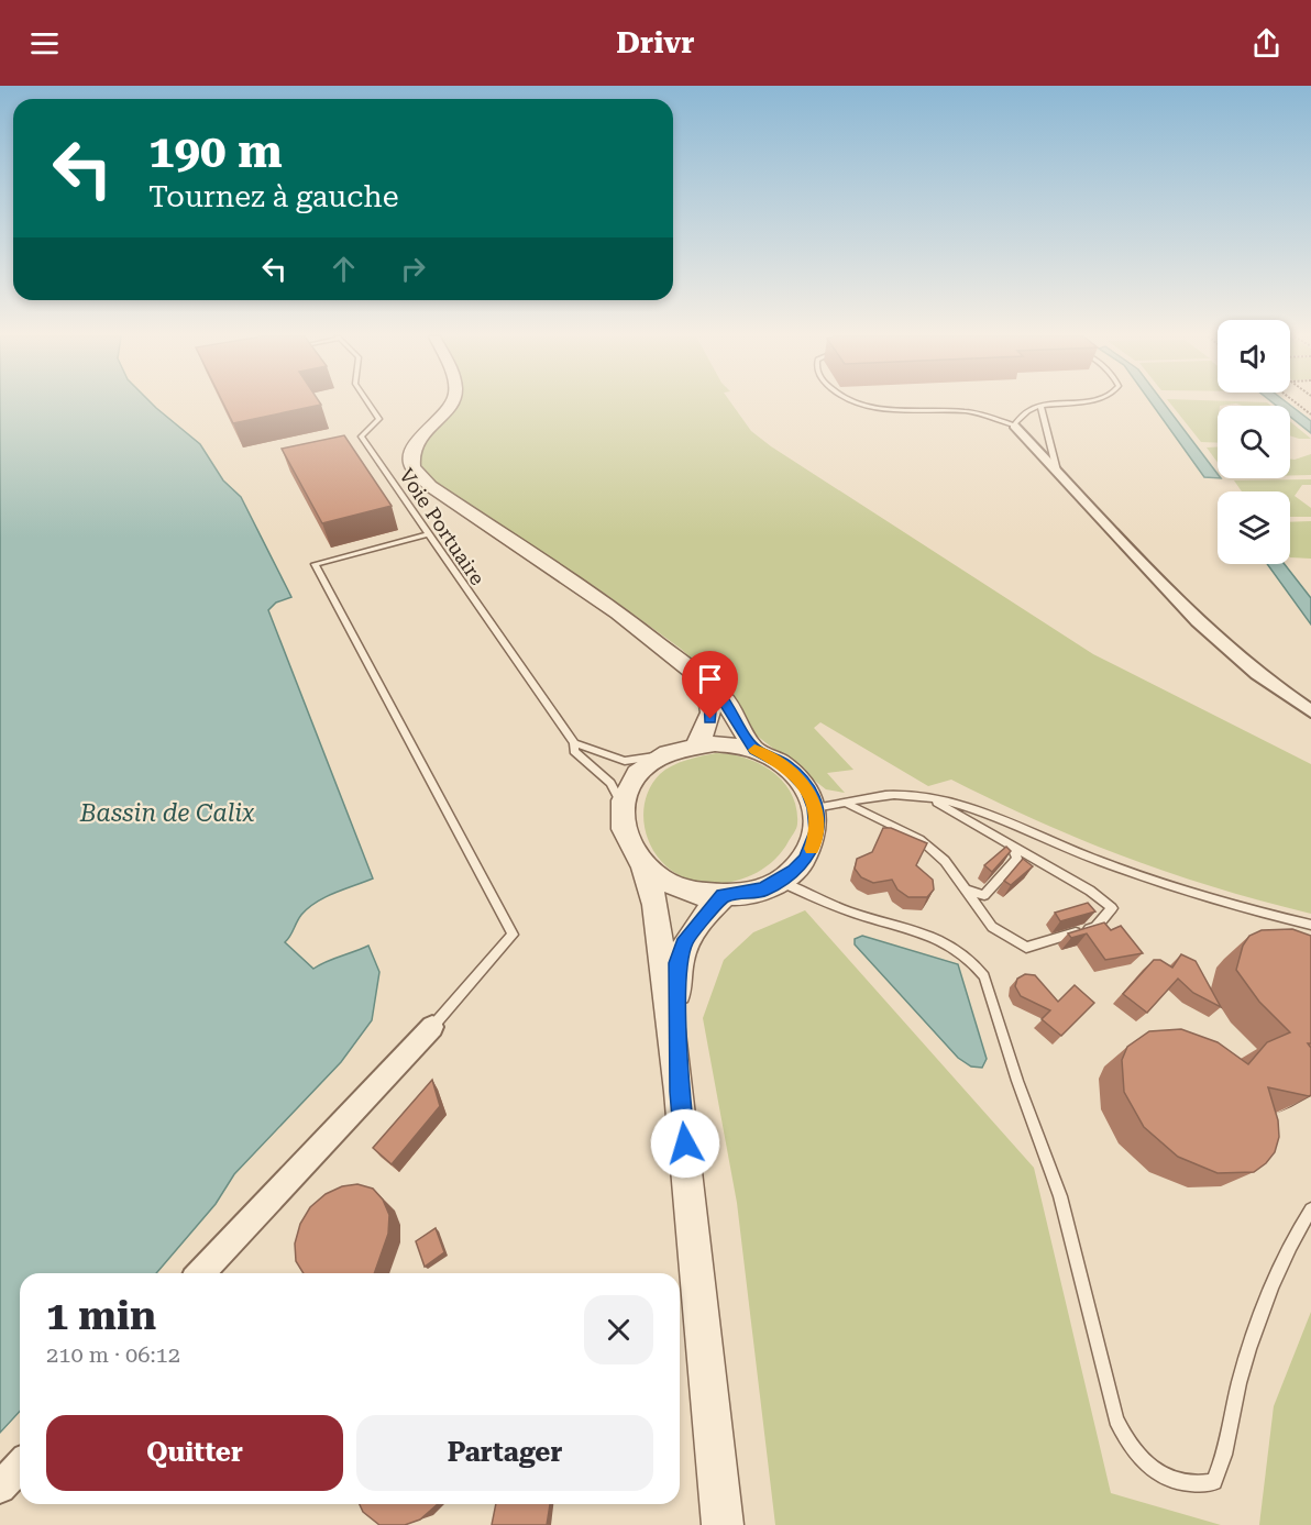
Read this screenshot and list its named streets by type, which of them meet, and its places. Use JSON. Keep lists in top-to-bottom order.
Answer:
{
  "streets": {
    "lane": ["Voie Portuaire"]
  },
  "water": ["Bassin de Calix"],
  "page": {
    "header": "Drivr",
    "turn": ["190 m", "Tournez à gauche"],
    "heading": ["1 min", "210 m · 06:12"],
    "buttons": ["Quitter", "Partager"]
  }
}
